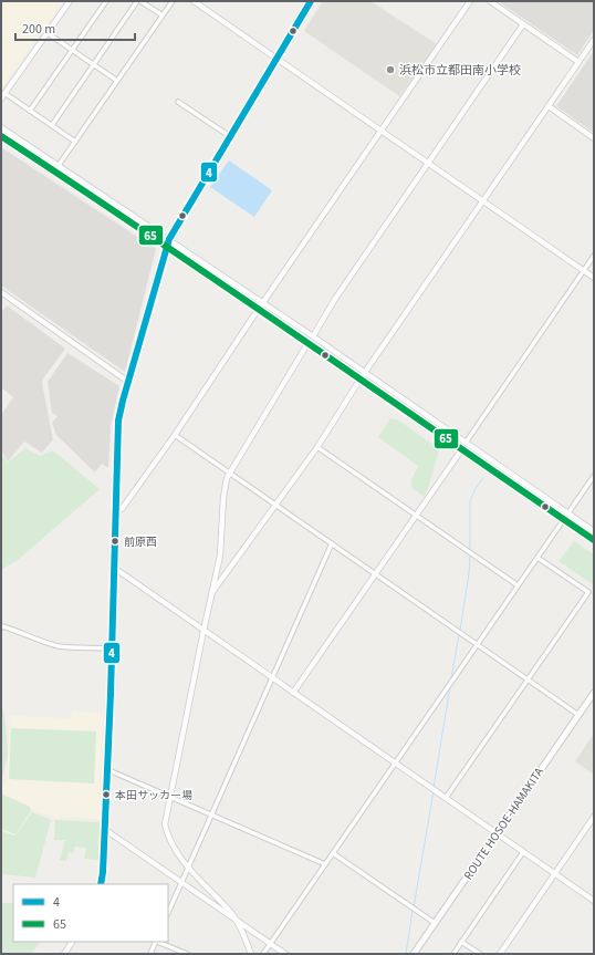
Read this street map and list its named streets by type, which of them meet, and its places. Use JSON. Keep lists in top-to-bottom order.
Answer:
{
  "streets": {
    "main road": ["ROUTE HOSOE-HAMAKITA"]
  },
  "places": ["浜松市立都田南小学校", "前原西", "本田サッカー場"],
  "lines": ["transit line 4", "transit line 65"],
  "legend": ["4", "65"],
  "scale_bar": "200 m"
}
